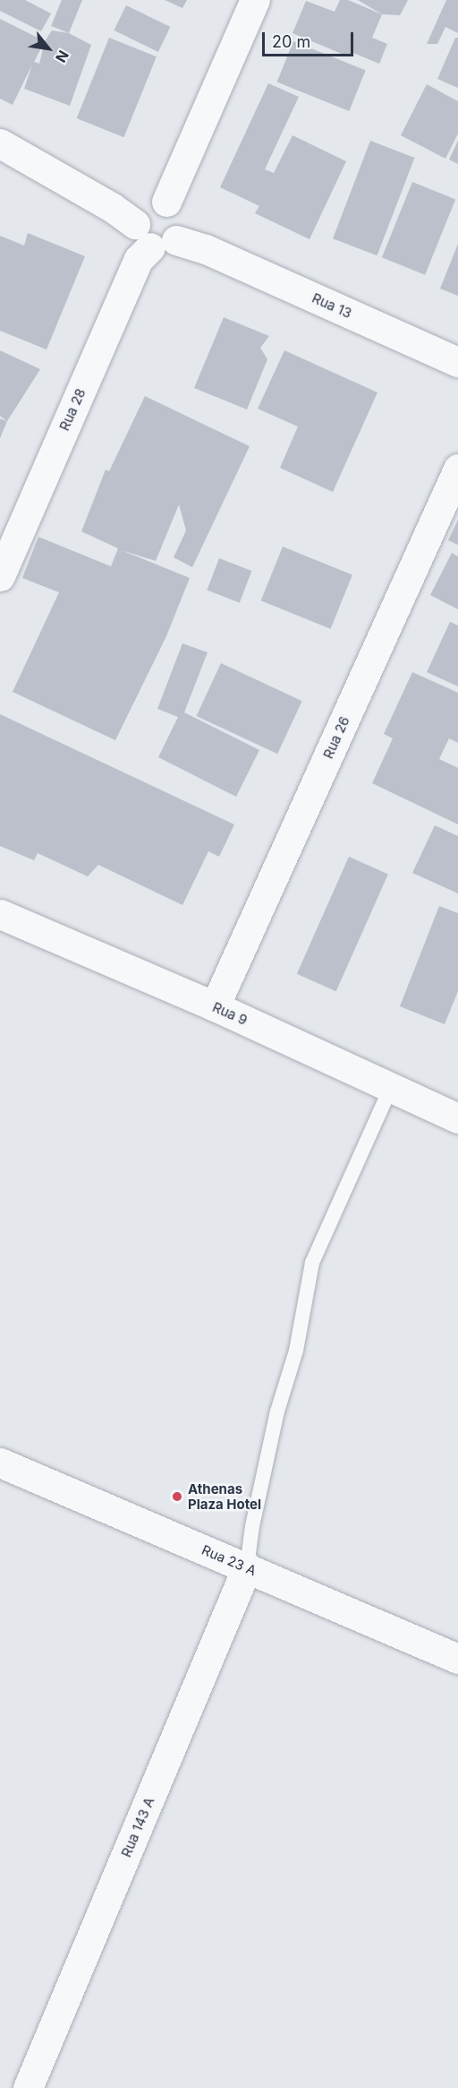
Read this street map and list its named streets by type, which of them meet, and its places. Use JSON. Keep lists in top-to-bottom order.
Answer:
{
  "streets": {
    "street": [
      "Rua 13",
      "Rua 28",
      "Rua 26",
      "Rua 9",
      "Rua 23 A",
      "Rua 143 A"
    ]
  },
  "crossings": [
    ["Rua 13", "Rua 28"],
    ["Rua 26", "Rua 9"],
    ["Rua 23 A", "Rua 143 A"]
  ],
  "places": ["Athenas Plaza Hotel"],
  "scale_bar": "20 m",
  "north": "bottom right"
}
